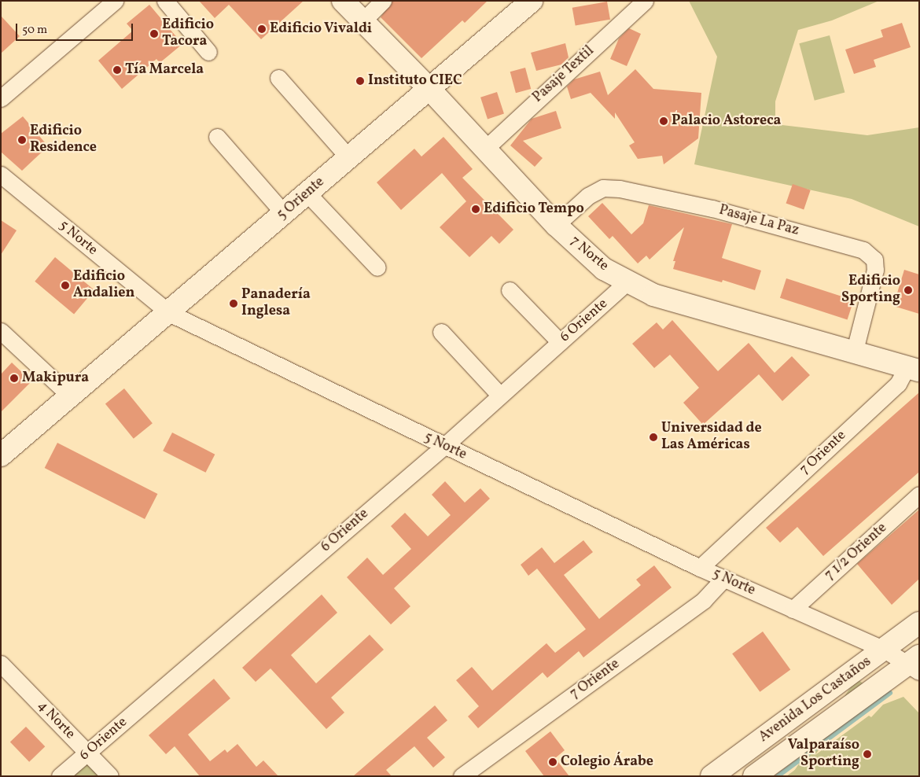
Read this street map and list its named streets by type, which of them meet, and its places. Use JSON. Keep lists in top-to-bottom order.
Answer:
{
  "streets": {
    "main road": ["5 Oriente", "7 Norte", "Avenida Los Castaños"],
    "street": [
      "Pasaje Textil",
      "Pasaje La Paz",
      "5 Norte",
      "6 Oriente",
      "7 Oriente",
      "7 1/2 Oriente",
      "4 Norte"
    ]
  },
  "crossings": [
    ["Pasaje Textil", "7 Norte"],
    ["5 Oriente", "5 Norte"],
    ["5 Oriente", "7 Norte"],
    ["Pasaje La Paz", "7 Norte"],
    ["5 Norte", "6 Oriente"],
    ["5 Norte", "7 Oriente"],
    ["5 Norte", "7 1/2 Oriente"],
    ["5 Norte", "Avenida Los Castaños"],
    ["7 Norte", "6 Oriente"],
    ["7 Norte", "7 Oriente"],
    ["6 Oriente", "4 Norte"]
  ],
  "places": [
    "Edificio Vivaldi",
    "Edificio Tacora",
    "Tía Marcela",
    "Instituto CIEC",
    "Palacio Astoreca",
    "Edificio Residence",
    "Edificio Tempo",
    "Edificio Andalien",
    "Edificio Sporting",
    "Panadería Inglesa",
    "Makipura",
    "Universidad de Las Américas",
    "Valparaíso Sporting",
    "Colegio Árabe"
  ],
  "scale_bar": "50 m"
}
